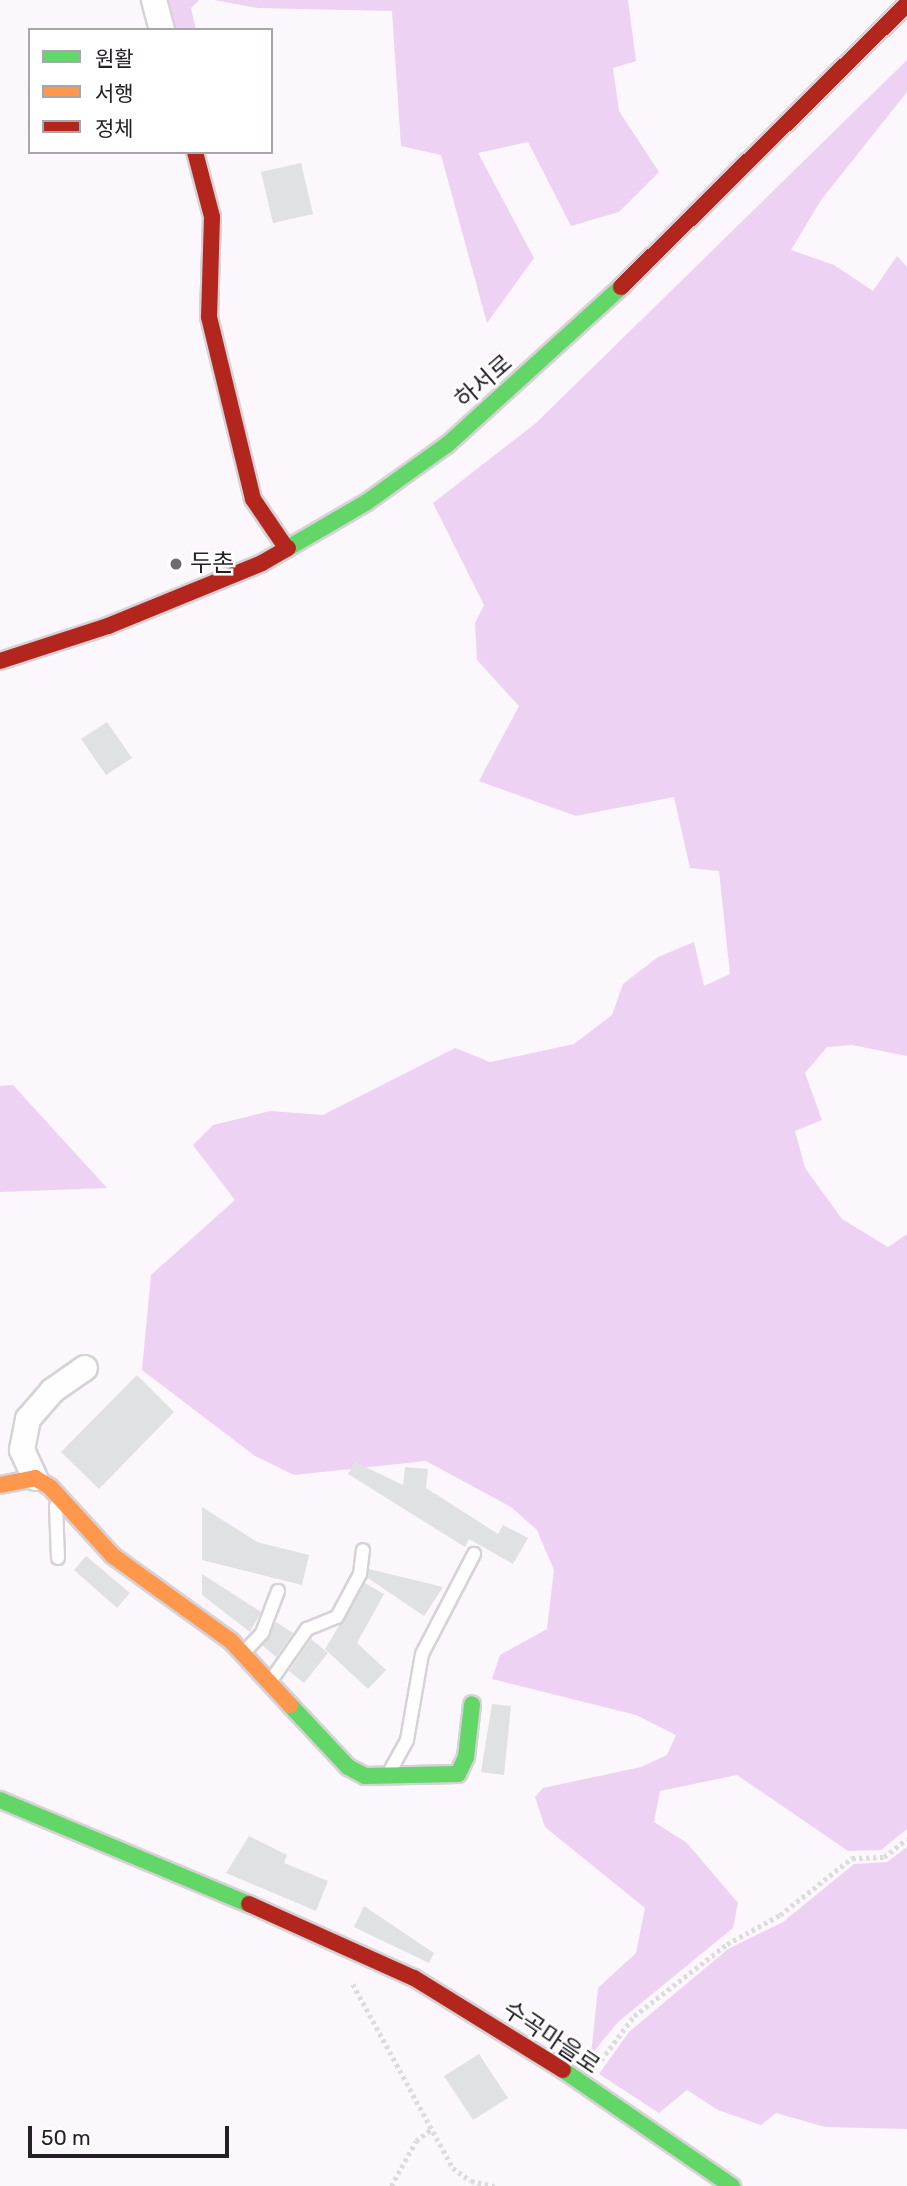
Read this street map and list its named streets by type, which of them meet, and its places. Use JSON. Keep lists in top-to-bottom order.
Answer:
{
  "streets": {
    "street": ["하서로", "수곡마을로"]
  },
  "places": ["두촌"],
  "legend": ["원활", "서행", "정체"],
  "scale_bar": "50 m"
}
